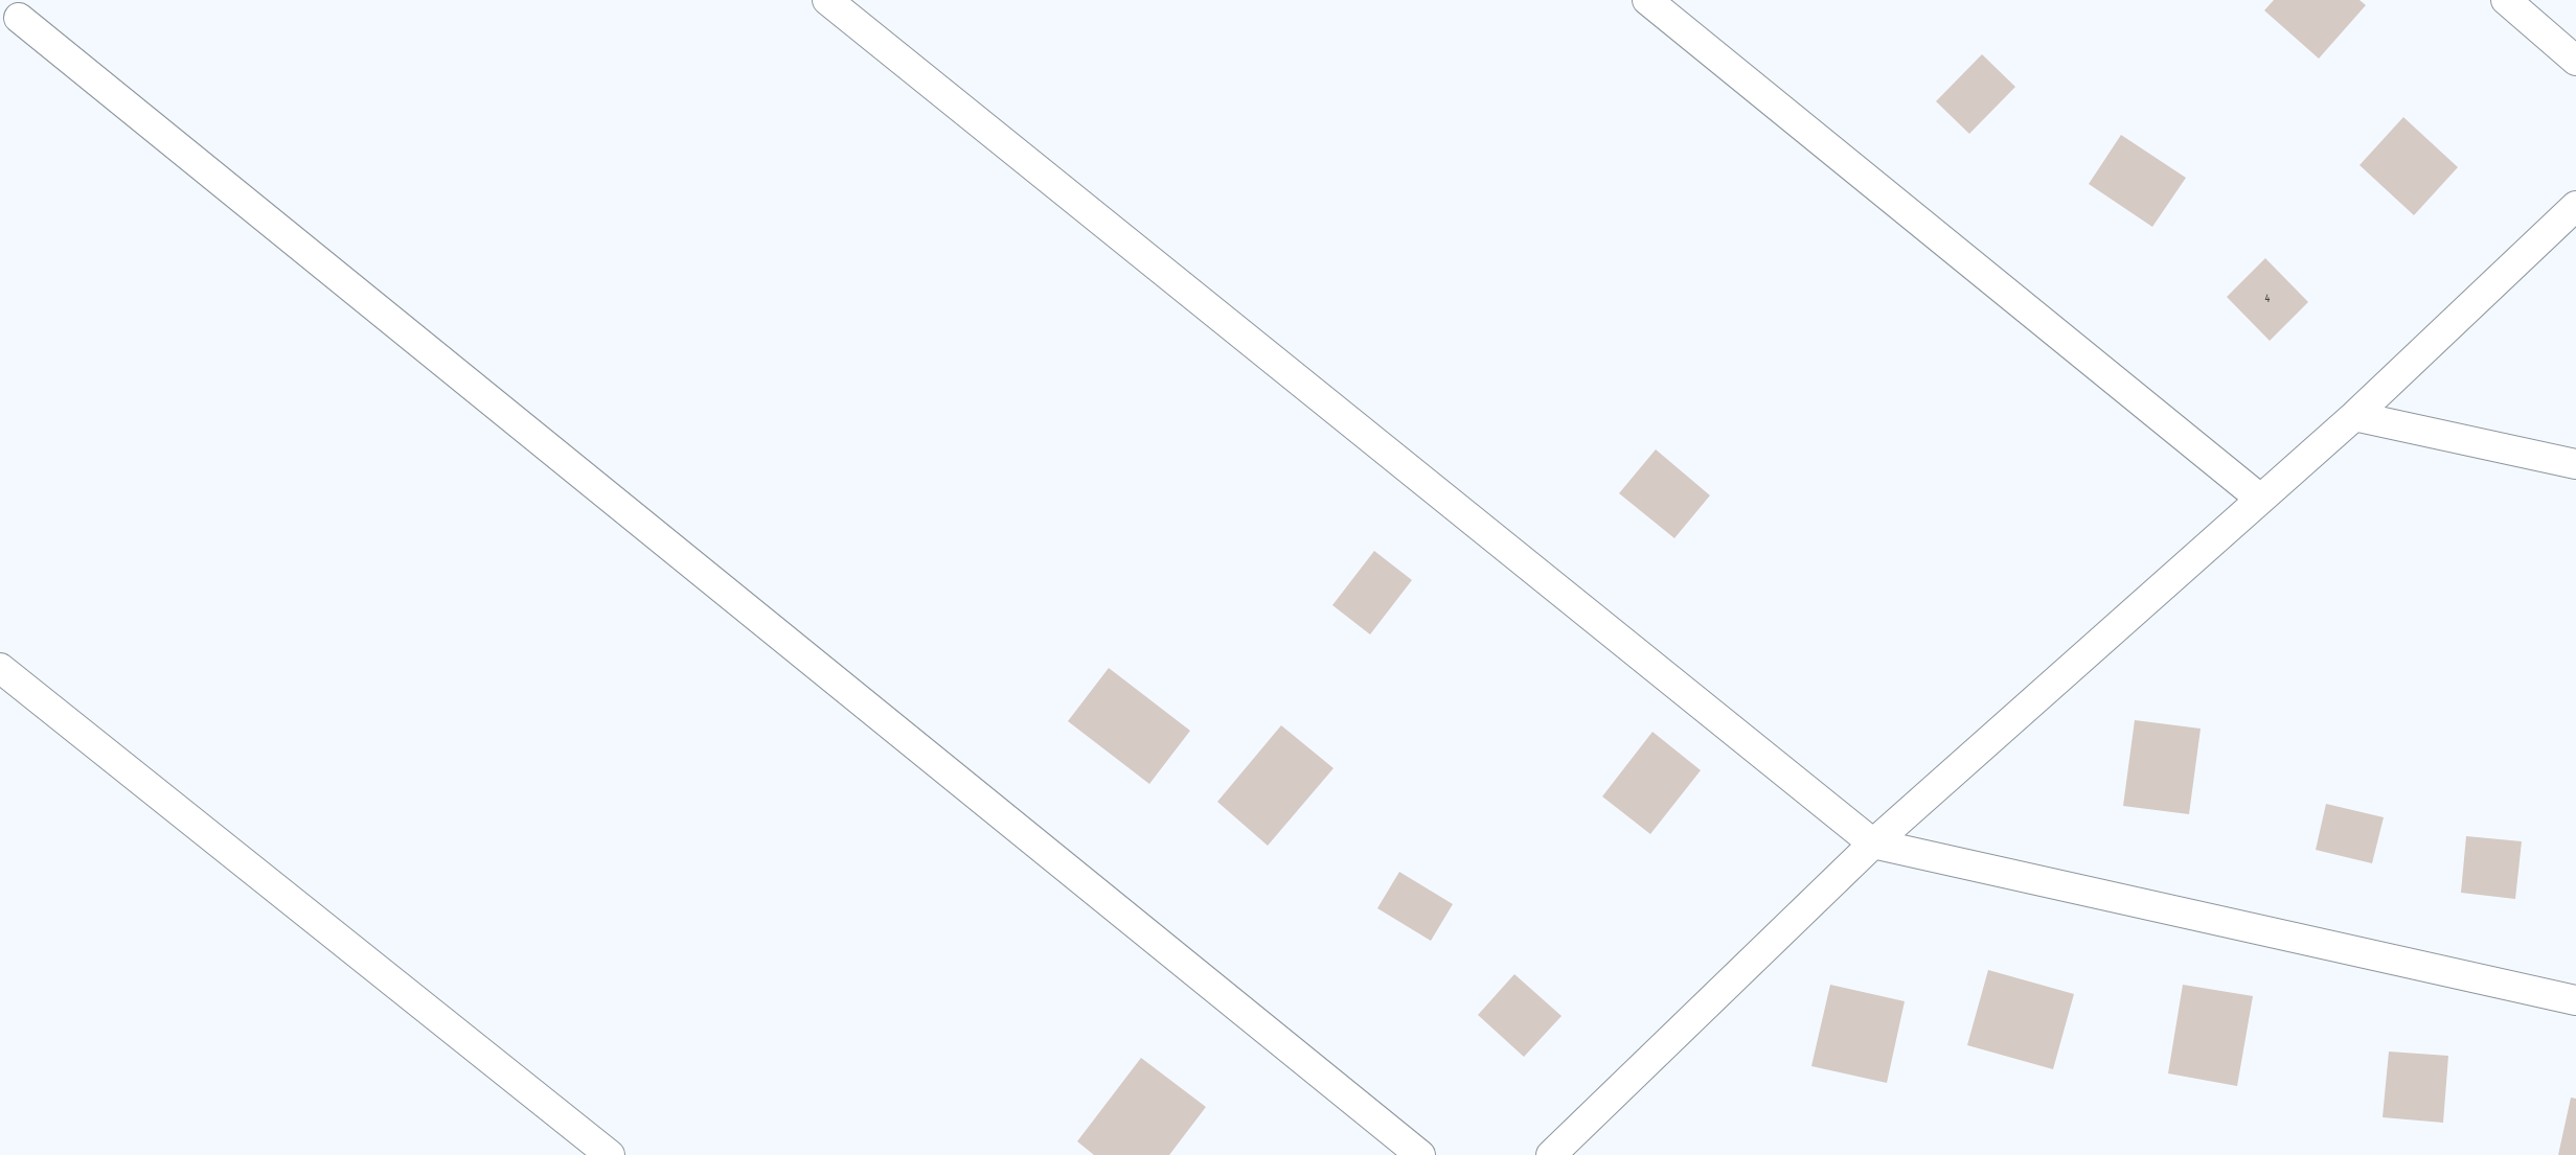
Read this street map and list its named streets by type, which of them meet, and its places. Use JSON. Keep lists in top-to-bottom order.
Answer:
{
  "house_numbers": ["4"]
}
